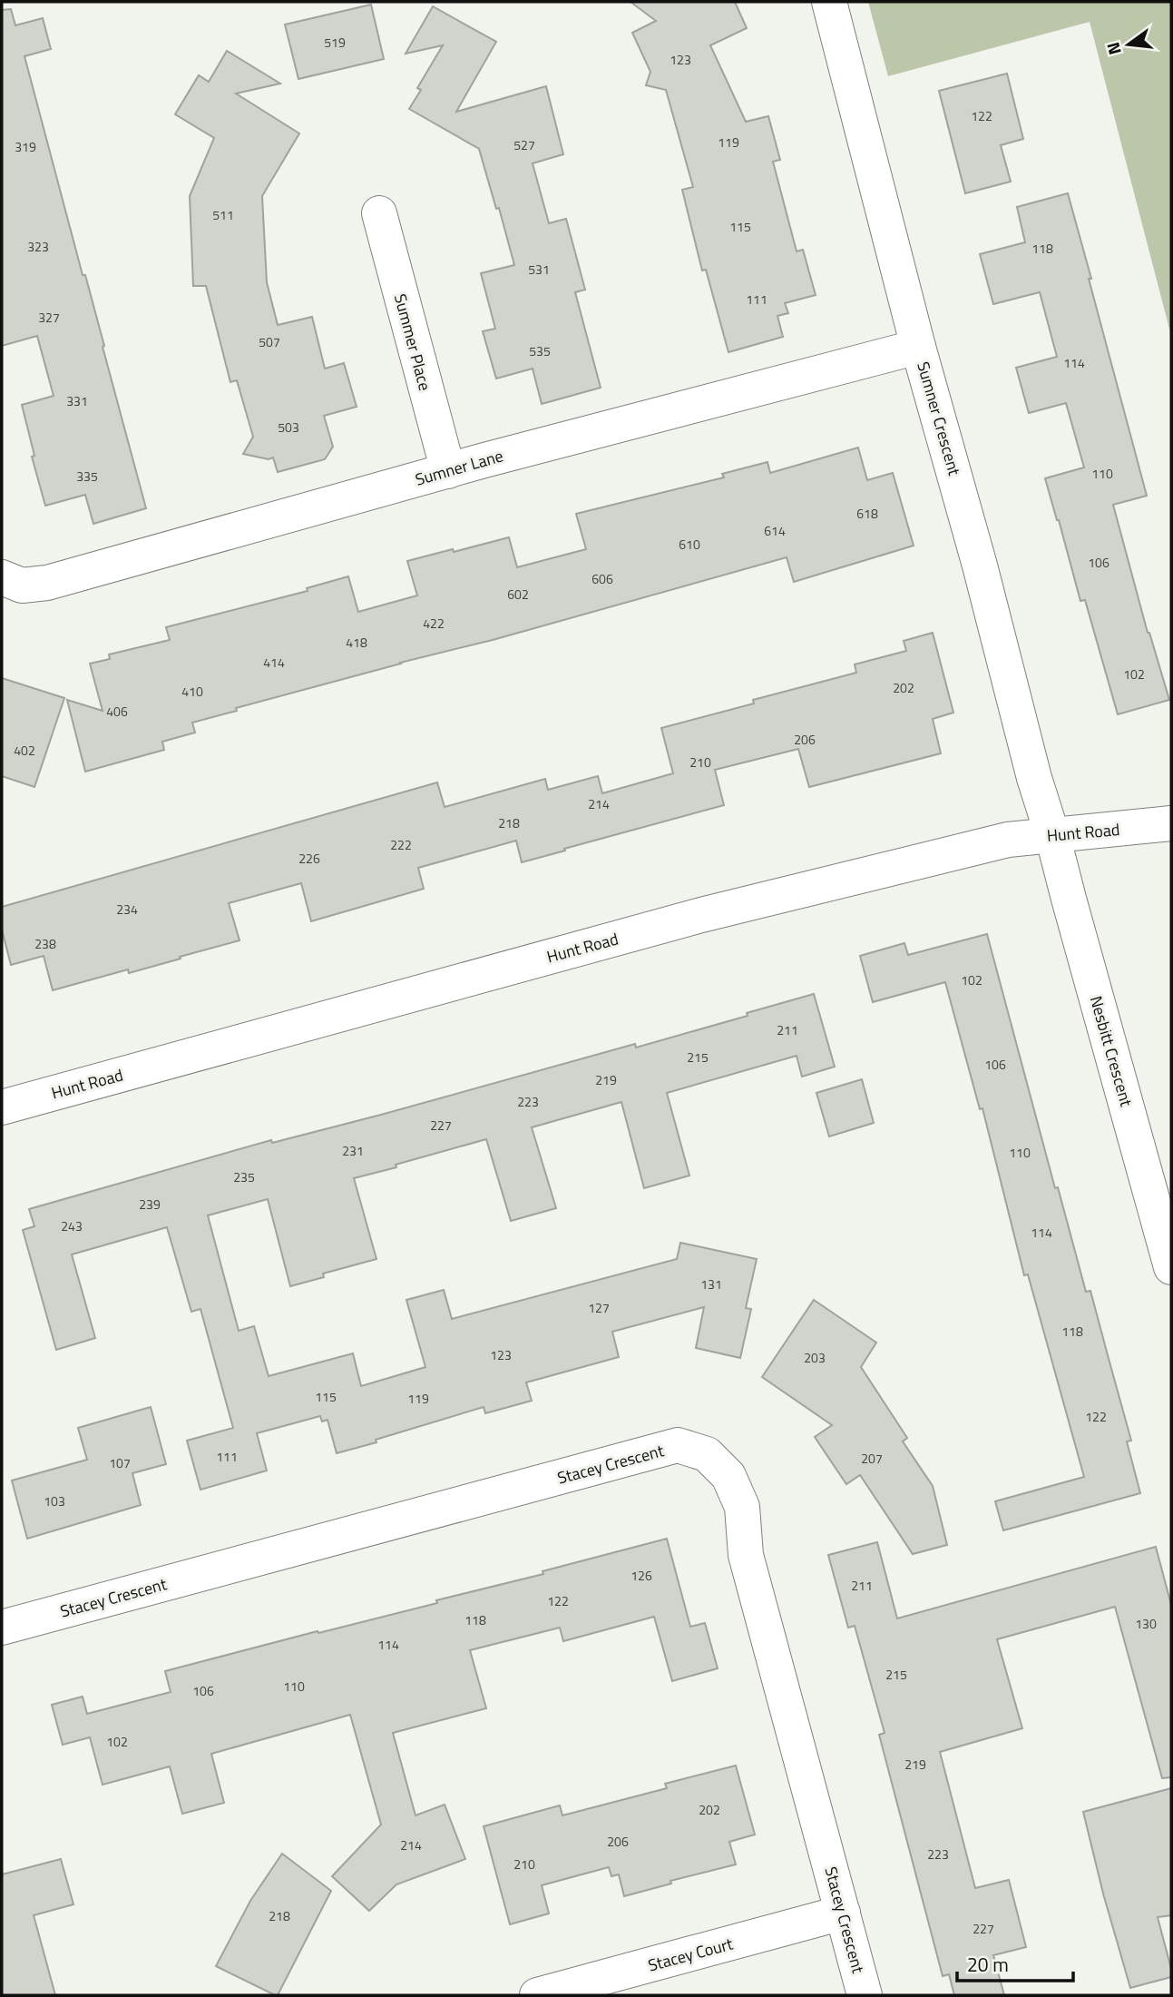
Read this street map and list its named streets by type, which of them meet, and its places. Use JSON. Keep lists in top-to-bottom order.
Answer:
{
  "streets": {
    "street": [
      "Summer Place",
      "Sumner Crescent",
      "Sumner Lane",
      "Hunt Road",
      "Nesbitt Crescent",
      "Stacey Crescent",
      "Stacey Court"
    ]
  },
  "crossings": [
    ["Summer Place", "Sumner Lane"],
    ["Sumner Crescent", "Sumner Lane"],
    ["Sumner Crescent", "Hunt Road"],
    ["Sumner Crescent", "Nesbitt Crescent"],
    ["Hunt Road", "Nesbitt Crescent"],
    ["Stacey Crescent", "Stacey Court"]
  ],
  "house_numbers": [
    "519",
    "123",
    "122",
    "119",
    "527",
    "319",
    "511",
    "115",
    "323",
    "118",
    "531",
    "111",
    "327",
    "507",
    "535",
    "114",
    "331",
    "503",
    "110",
    "335",
    "618",
    "614",
    "610",
    "106",
    "606",
    "602",
    "422",
    "418",
    "414",
    "102",
    "202",
    "410",
    "406",
    "206",
    "402",
    "210",
    "214",
    "218",
    "222",
    "226",
    "234",
    "238",
    "102",
    "211",
    "215",
    "106",
    "219",
    "223",
    "227",
    "231",
    "110",
    "235",
    "239",
    "243",
    "114",
    "131",
    "127",
    "118",
    "123",
    "203",
    "115",
    "119",
    "122",
    "111",
    "207",
    "107",
    "103",
    "126",
    "211",
    "122",
    "118",
    "130",
    "114",
    "215",
    "110",
    "106",
    "102",
    "219",
    "202",
    "206",
    "214",
    "223",
    "210",
    "218",
    "227"
  ],
  "scale_bar": "20 m",
  "north": "left"
}
